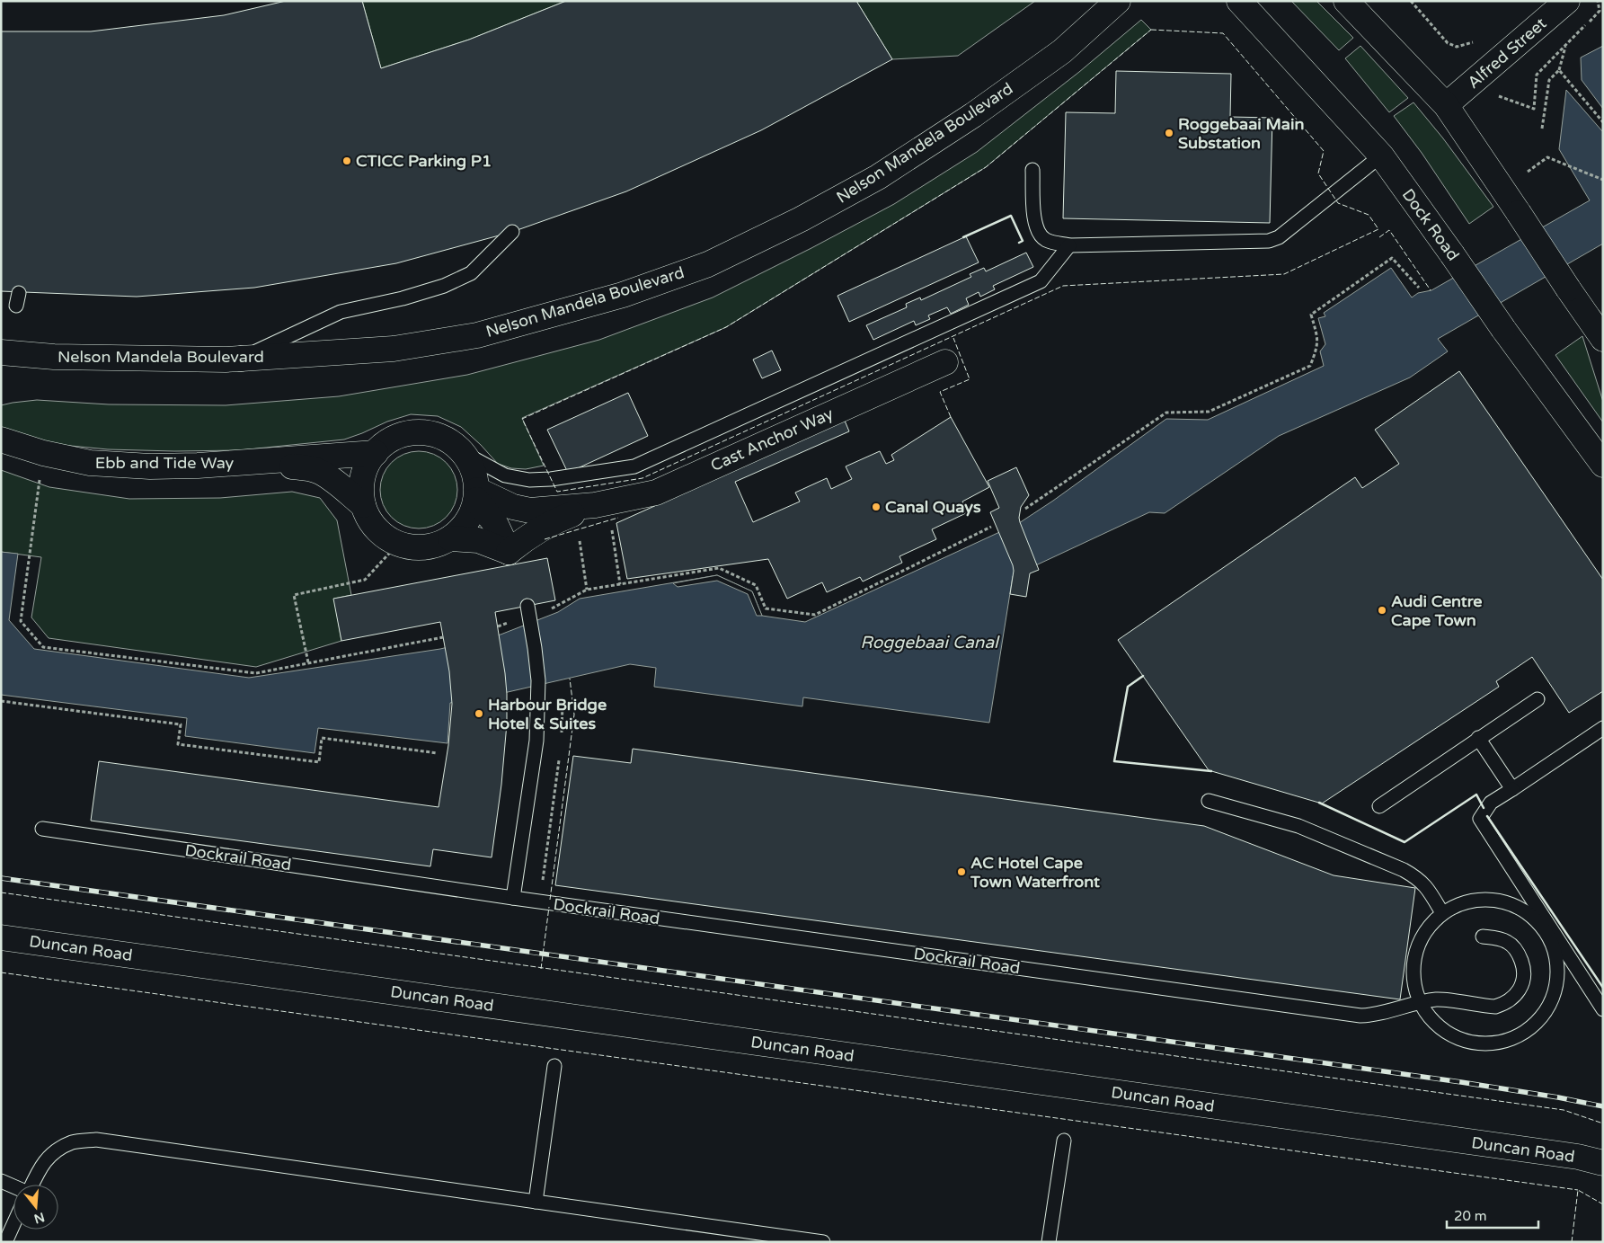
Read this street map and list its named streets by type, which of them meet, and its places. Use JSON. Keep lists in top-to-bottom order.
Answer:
{
  "streets": {
    "main road": [
      "Alfred Street",
      "Nelson Mandela Boulevard",
      "Dock Road",
      "Cast Anchor Way",
      "Ebb and Tide Way",
      "Duncan Road"
    ],
    "lane": ["Dockrail Road"]
  },
  "crossings": [
    ["Cast Anchor Way", "Ebb and Tide Way"]
  ],
  "water": ["Roggebaai Canal"],
  "places": [
    "Roggebaai Main Substation",
    "CTICC Parking P1",
    "Canal Quays",
    "Audi Centre Cape Town",
    "Harbour Bridge Hotel & Suites",
    "AC Hotel Cape Town Waterfront"
  ],
  "scale_bar": "20 m",
  "north": "bottom"
}
